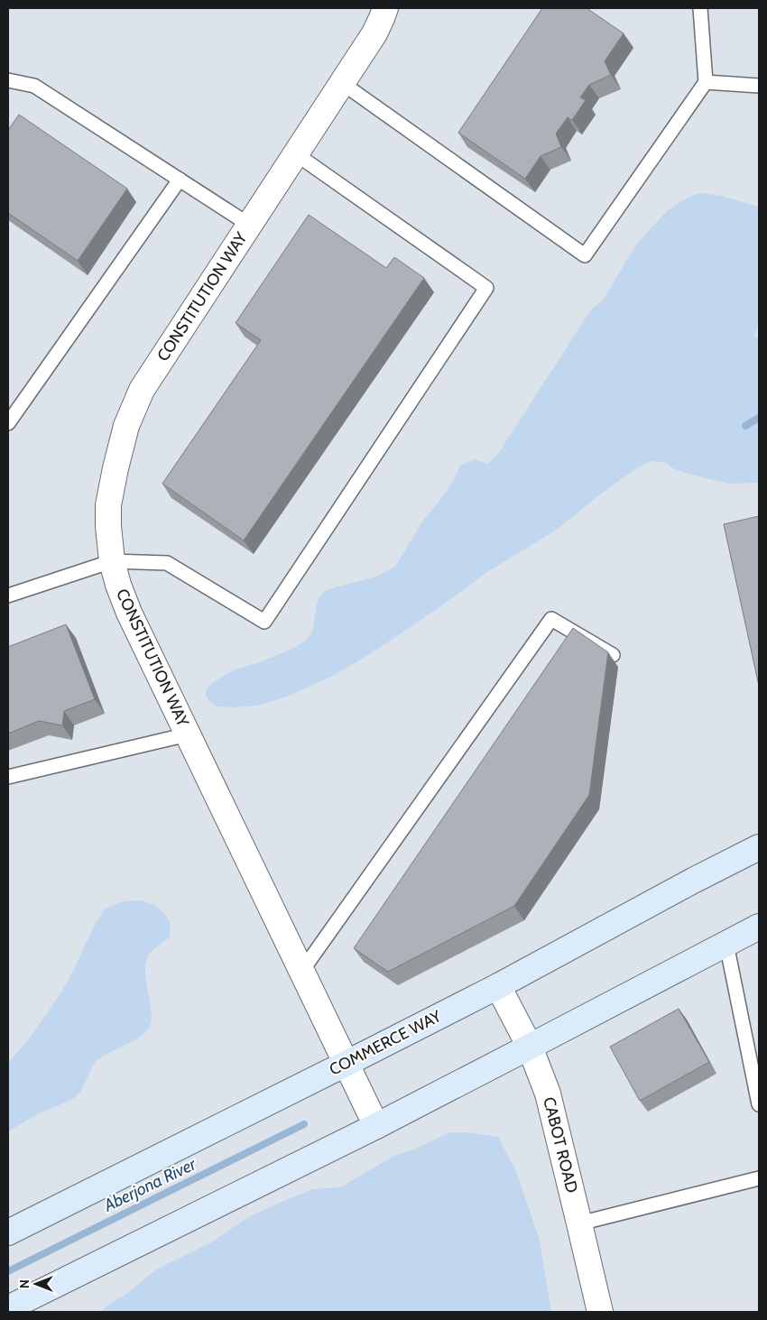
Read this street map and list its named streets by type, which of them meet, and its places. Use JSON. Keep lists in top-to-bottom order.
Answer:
{
  "streets": {
    "street": ["CONSTITUTION WAY", "COMMERCE WAY", "CABOT ROAD"]
  },
  "crossings": [
    ["CONSTITUTION WAY", "COMMERCE WAY"],
    ["COMMERCE WAY", "CABOT ROAD"]
  ],
  "water": ["Aberjona River"],
  "north": "left"
}
